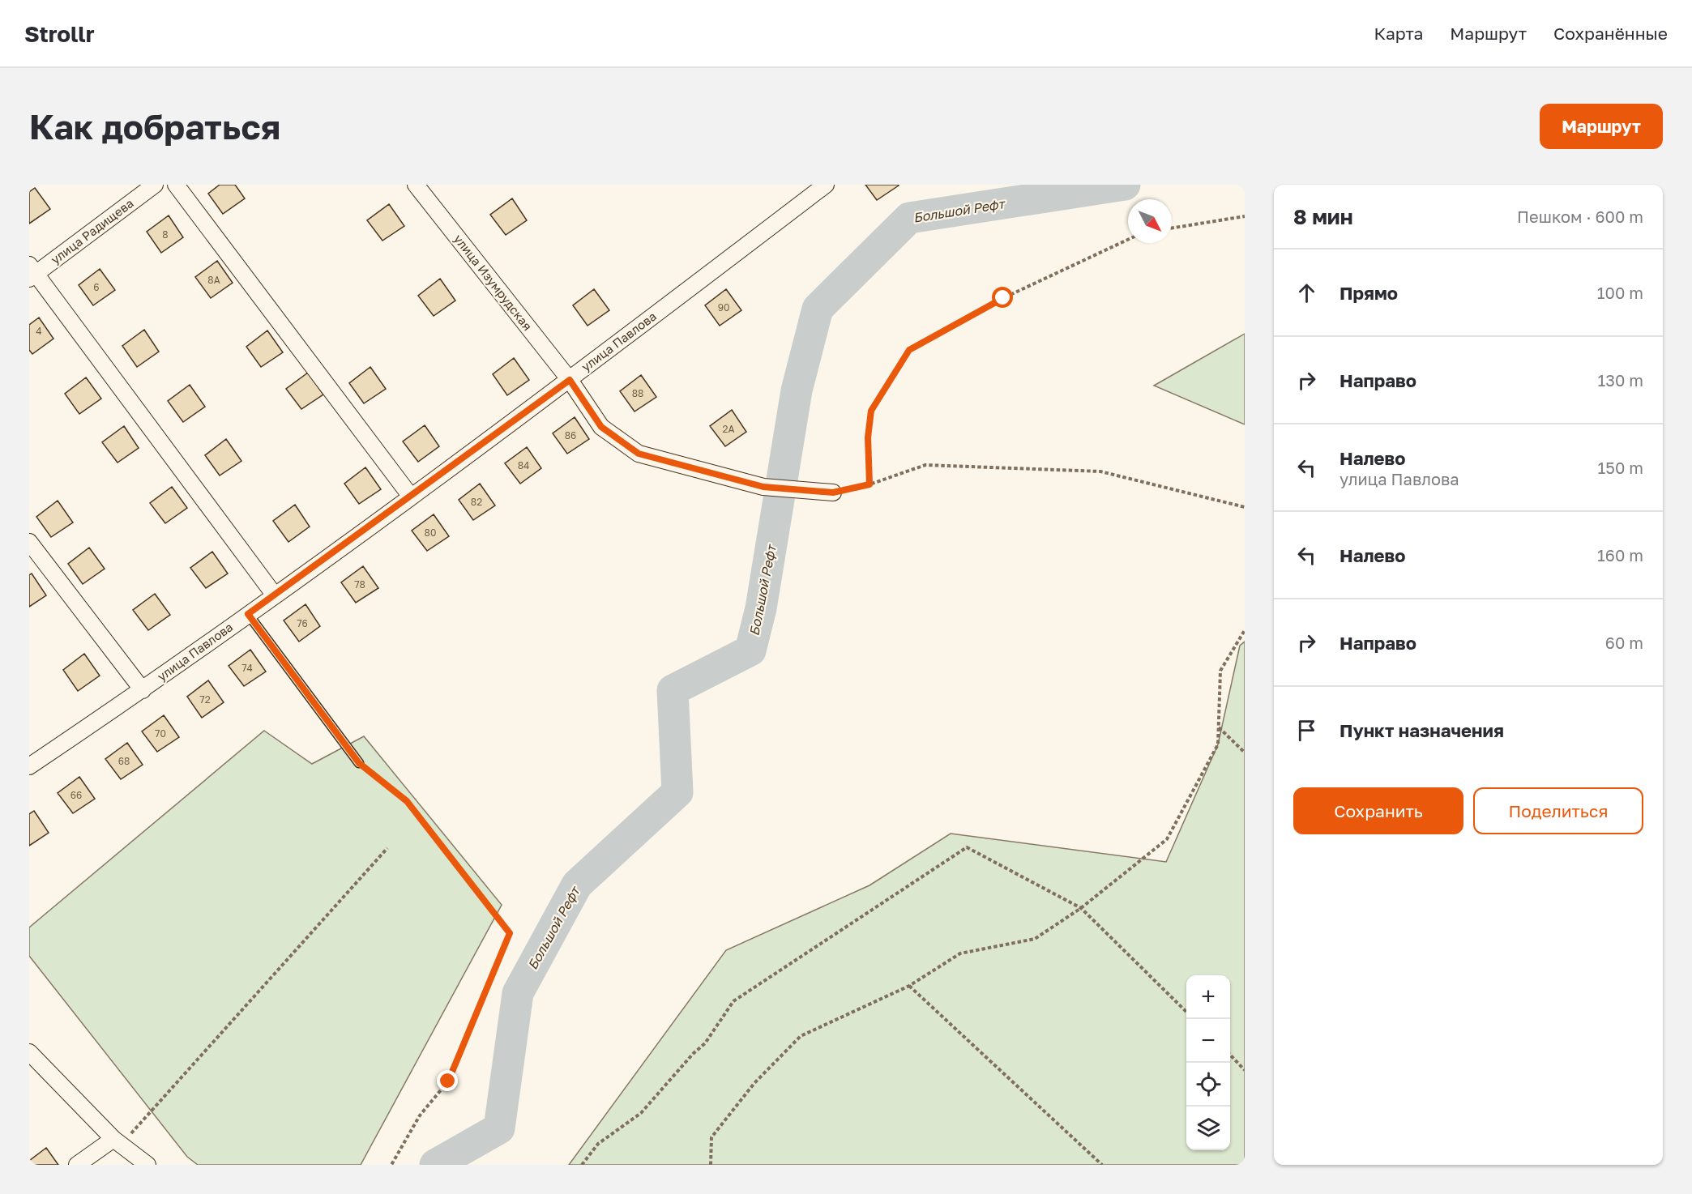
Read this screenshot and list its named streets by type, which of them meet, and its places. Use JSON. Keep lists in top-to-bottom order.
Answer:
{
  "streets": {
    "street": ["улица Радищева", "улица Изумрудская", "улица Павлова"]
  },
  "crossings": [
    ["улица Изумрудская", "улица Павлова"]
  ],
  "water": ["Большой Рефт"],
  "house_numbers": [
    "8",
    "8А",
    "6",
    "90",
    "4",
    "88",
    "2А",
    "86",
    "84",
    "82",
    "80",
    "78",
    "76",
    "74",
    "72",
    "70",
    "68",
    "66"
  ],
  "north": "bottom right",
  "page": {
    "header": "Strollr",
    "nav": ["Карта", "Маршрут", "Сохранённые"],
    "buttons": [
      "Маршрут",
      ["Сохранить", "Поделиться"]
    ],
    "title": "Как добраться",
    "heading": ["8 мин", "Пешком · 600 m"],
    "list": [
      ["Прямо", "100 m"],
      ["Направо", "130 m"],
      ["Налево", "улица Павлова", "150 m"],
      ["Налево", "160 m"],
      ["Направо", "60 m"],
      "Пункт назначения"
    ],
    "map_buttons": ["+", "−"]
  }
}
